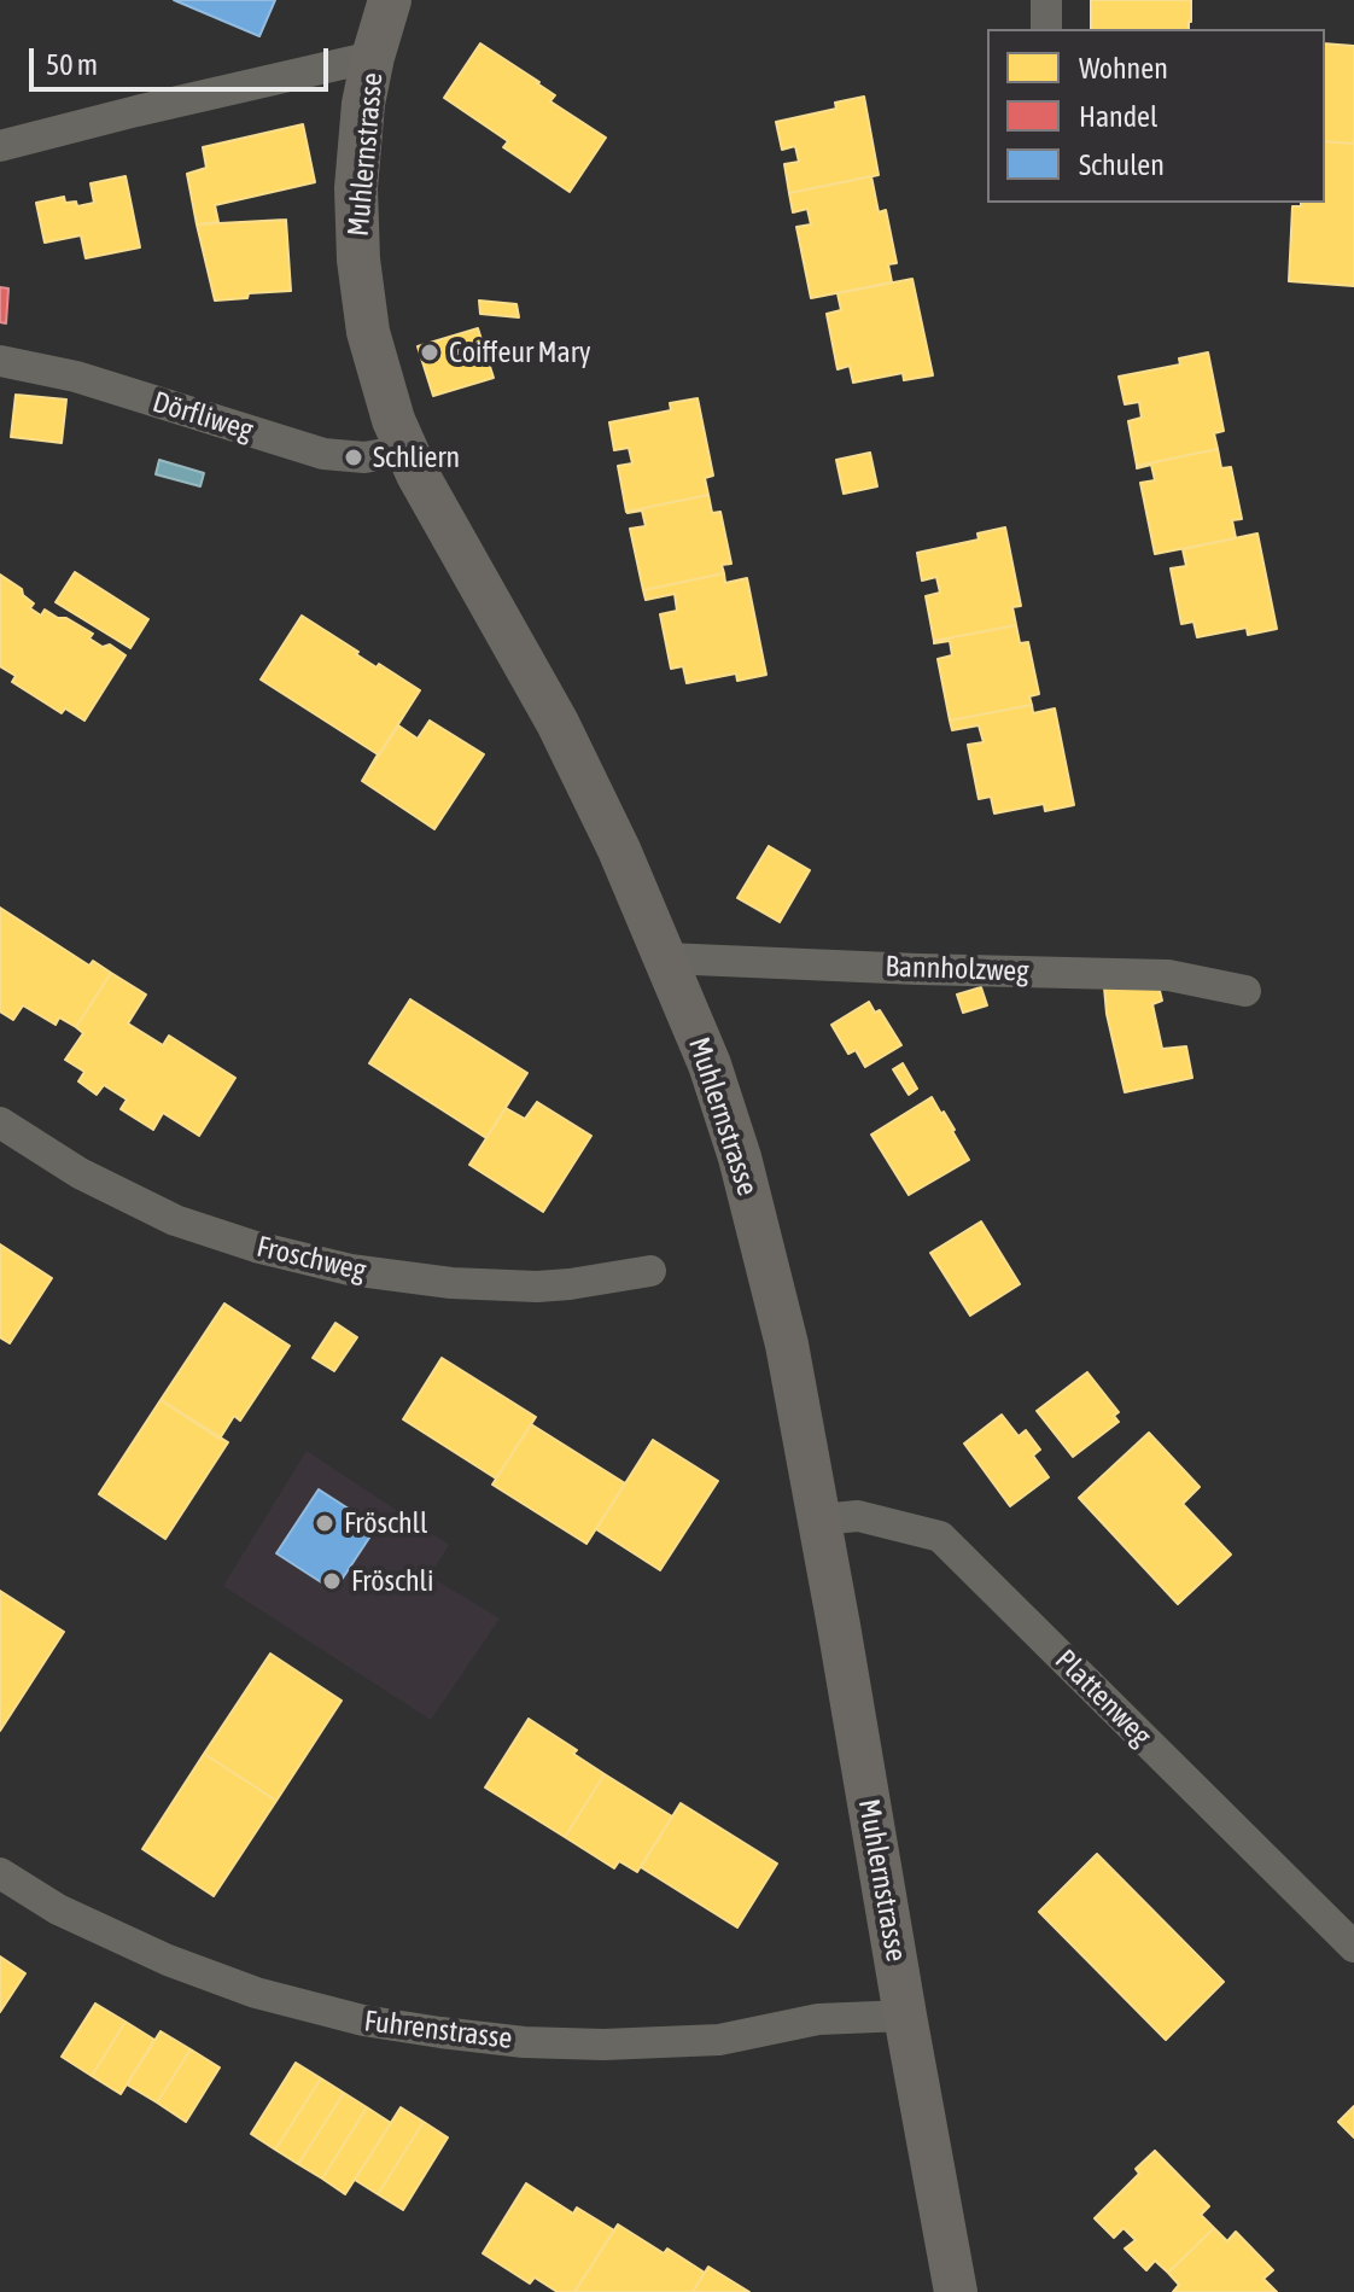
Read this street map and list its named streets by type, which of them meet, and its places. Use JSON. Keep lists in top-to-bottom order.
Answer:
{
  "streets": {
    "street": [
      "Muhlernstrasse",
      "Dörfliweg",
      "Bannholzweg",
      "Froschweg",
      "Plattenweg",
      "Fuhrenstrasse"
    ]
  },
  "crossings": [
    ["Muhlernstrasse", "Dörfliweg"],
    ["Muhlernstrasse", "Bannholzweg"],
    ["Muhlernstrasse", "Plattenweg"],
    ["Muhlernstrasse", "Fuhrenstrasse"]
  ],
  "places": [
    "Coiffeur Mary",
    "Schliern",
    "Fröschll",
    "Fröschli"
  ],
  "legend": ["Wohnen", "Handel", "Schulen"],
  "scale_bar": "50 m"
}
